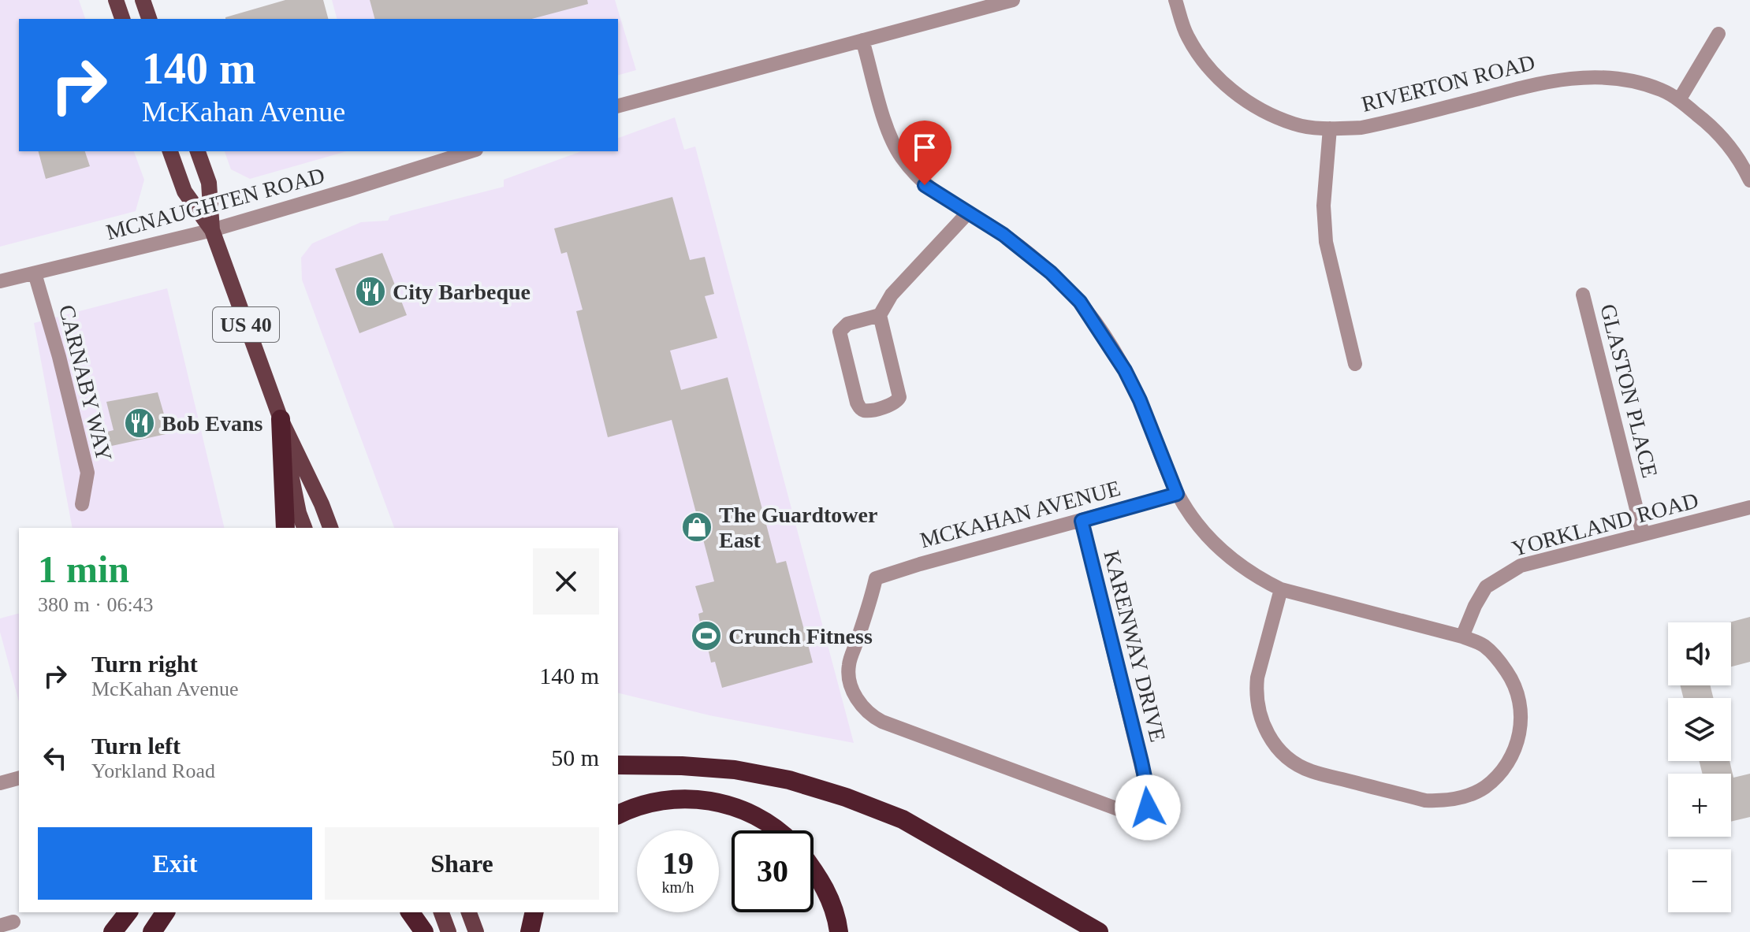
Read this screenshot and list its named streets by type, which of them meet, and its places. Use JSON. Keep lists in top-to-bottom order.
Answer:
{
  "streets": {
    "main road": ["US 40"],
    "street": [
      "RIVERTON ROAD",
      "MCNAUGHTEN ROAD",
      "CARNABY WAY",
      "GLASTON PLACE",
      "MCKAHAN AVENUE",
      "YORKLAND ROAD",
      "KARENWAY DRIVE"
    ]
  },
  "crossings": [
    ["MCNAUGHTEN ROAD", "US 40"],
    ["MCNAUGHTEN ROAD", "CARNABY WAY"],
    ["GLASTON PLACE", "YORKLAND ROAD"],
    ["MCKAHAN AVENUE", "KARENWAY DRIVE"]
  ],
  "places": {
    "restaurant": ["City Barbeque", "Bob Evans"],
    "shop": ["The Guardtower East"],
    "sports": ["Crunch Fitness"]
  },
  "page": {
    "turn": ["140 m", "McKahan Avenue"],
    "heading": ["1 min", "380 m · 06:43"],
    "map_buttons": ["+", "−"],
    "list": [
      {
        "name": "Turn right",
        "note": "McKahan Avenue",
        "value": "140 m"
      },
      {
        "name": "Turn left",
        "note": "Yorkland Road",
        "value": "50 m"
      }
    ],
    "buttons": ["Exit", "Share"],
    "speed": "19 km/h",
    "limit": "30"
  }
}
